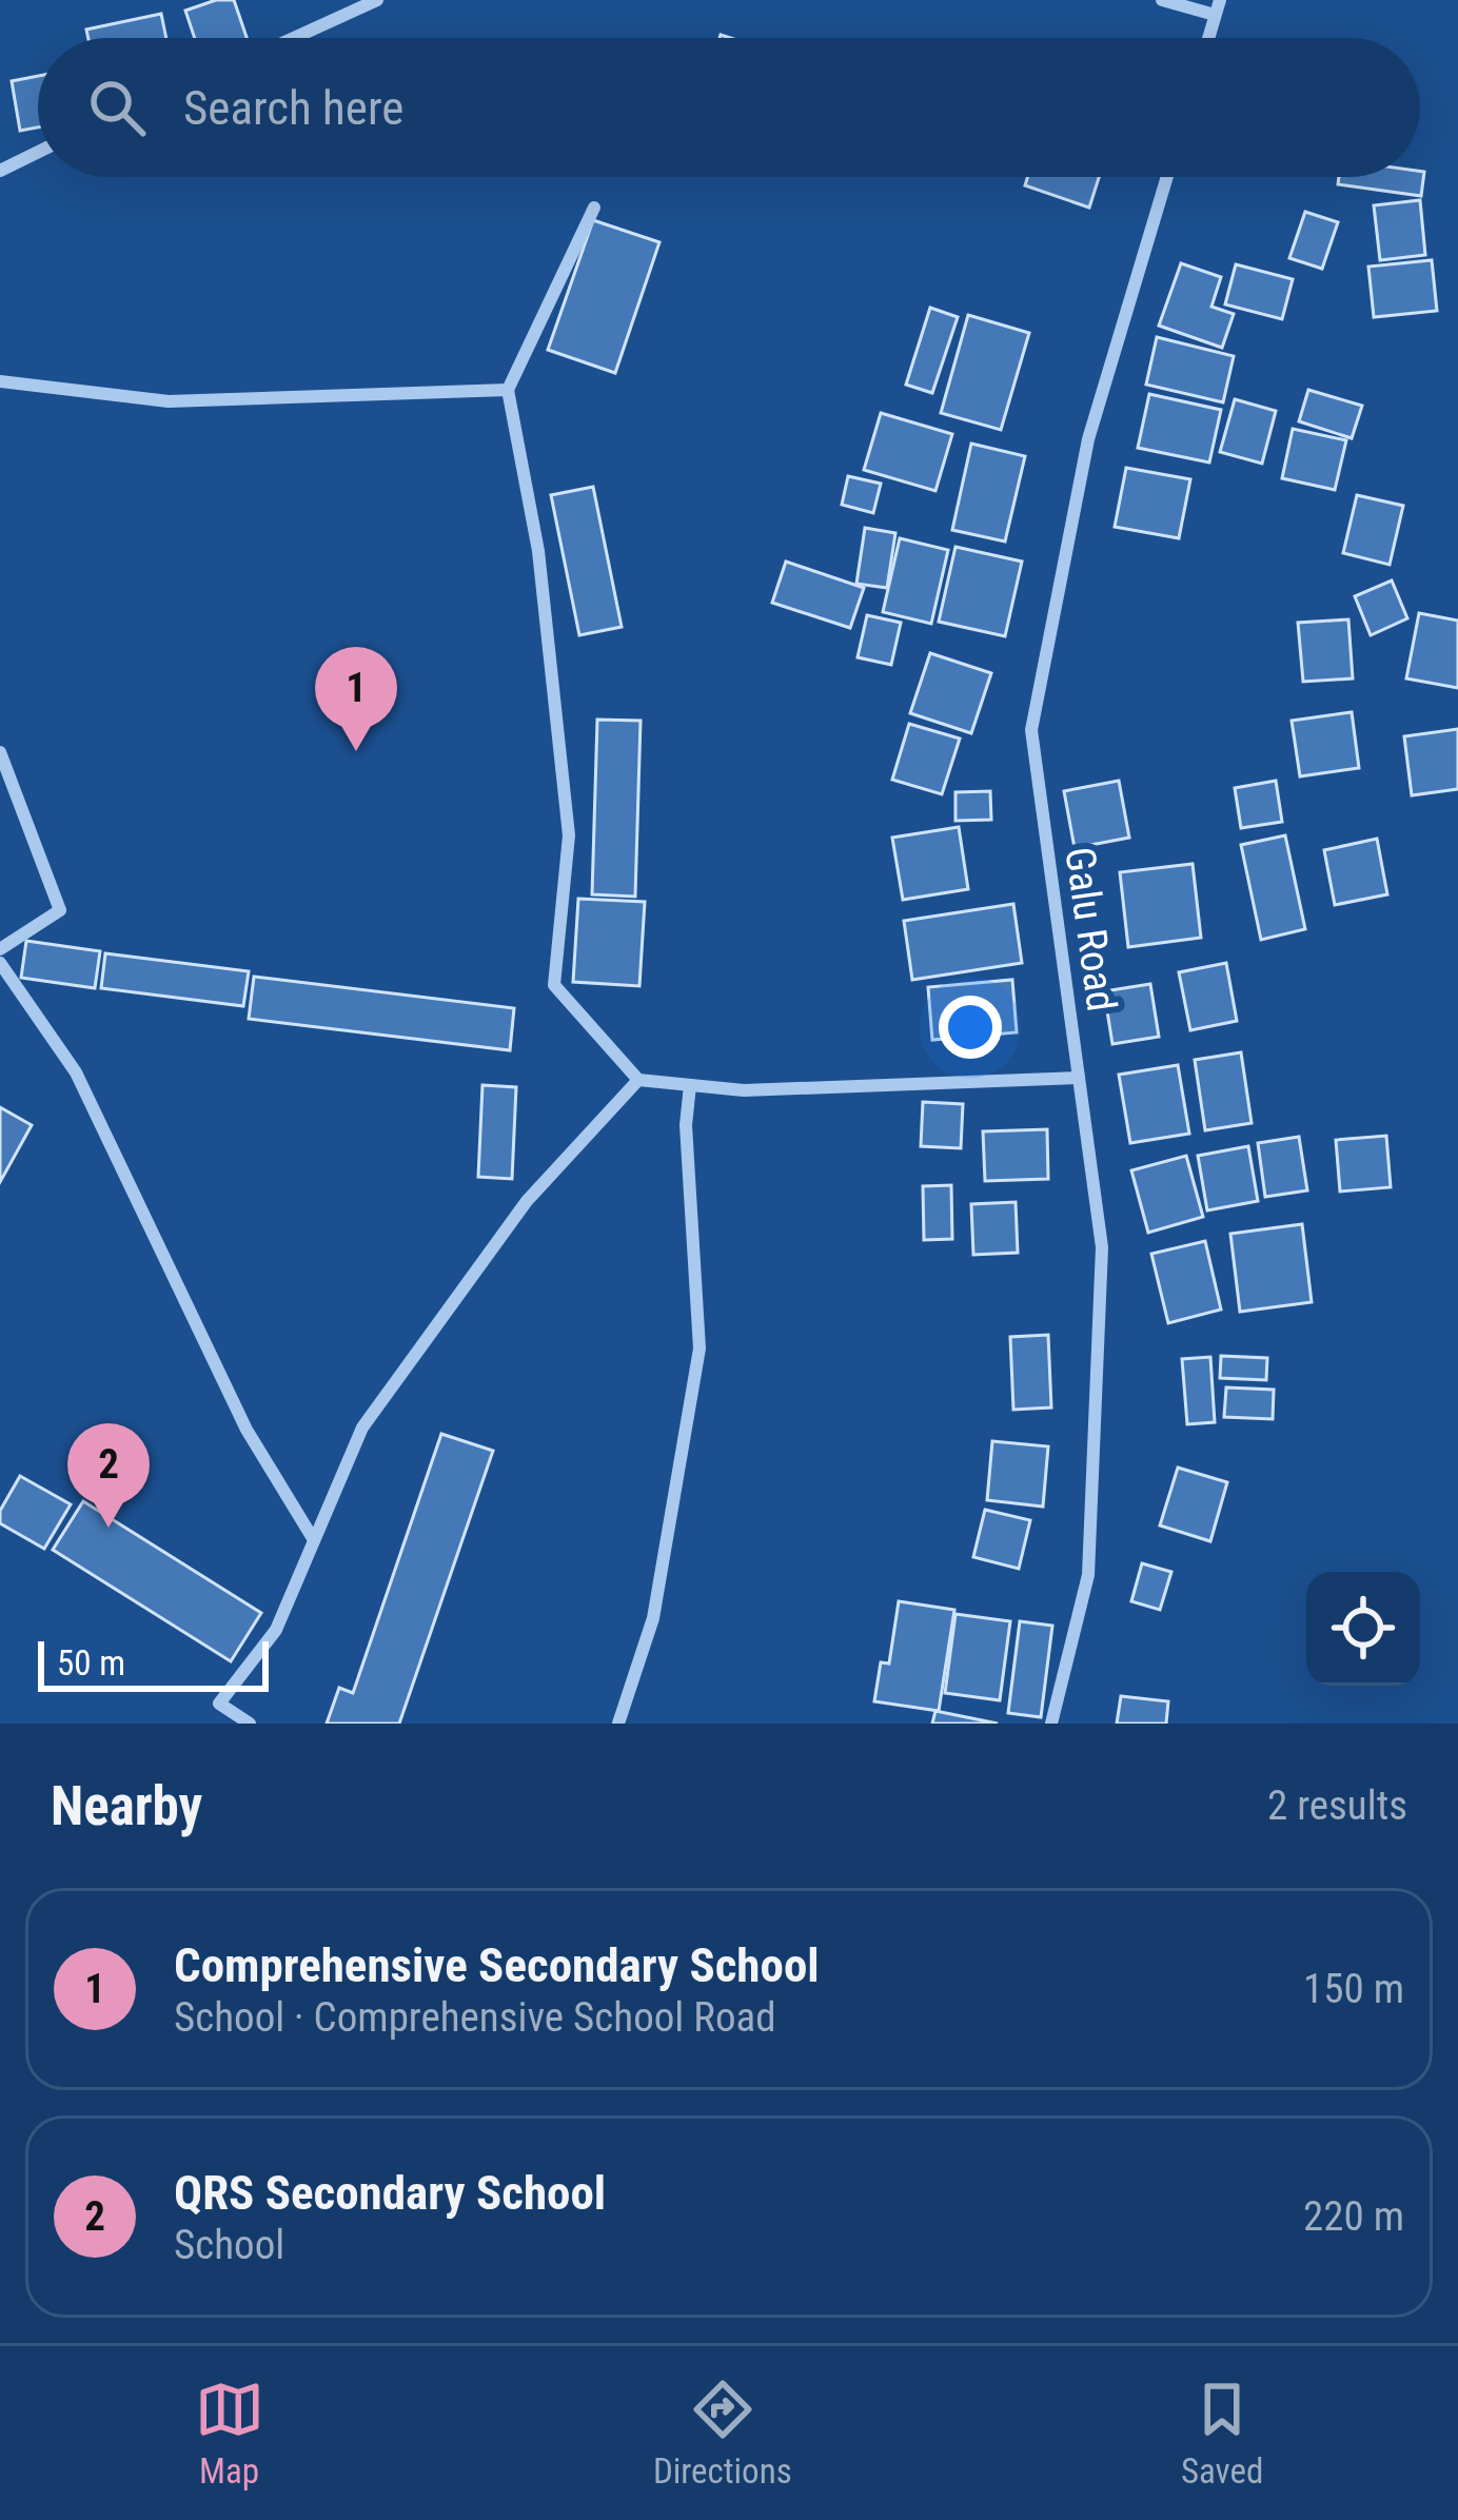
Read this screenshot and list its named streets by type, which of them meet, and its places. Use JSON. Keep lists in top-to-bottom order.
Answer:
{
  "streets": {
    "street": ["Galu Road"]
  },
  "scale_bar": "50 m",
  "page": {
    "search": "Search here",
    "pins": ["1", "2"],
    "scale": "50 m",
    "heading": ["Nearby", "2 results"],
    "list": [
      {
        "mark": "1",
        "name": "Comprehensive Secondary School",
        "note": "School · Comprehensive School Road",
        "value": "150 m"
      },
      {
        "mark": "2",
        "name": "QRS Secondary School",
        "note": "School",
        "value": "220 m"
      }
    ],
    "nav": ["Map", "Directions", "Saved"]
  }
}
